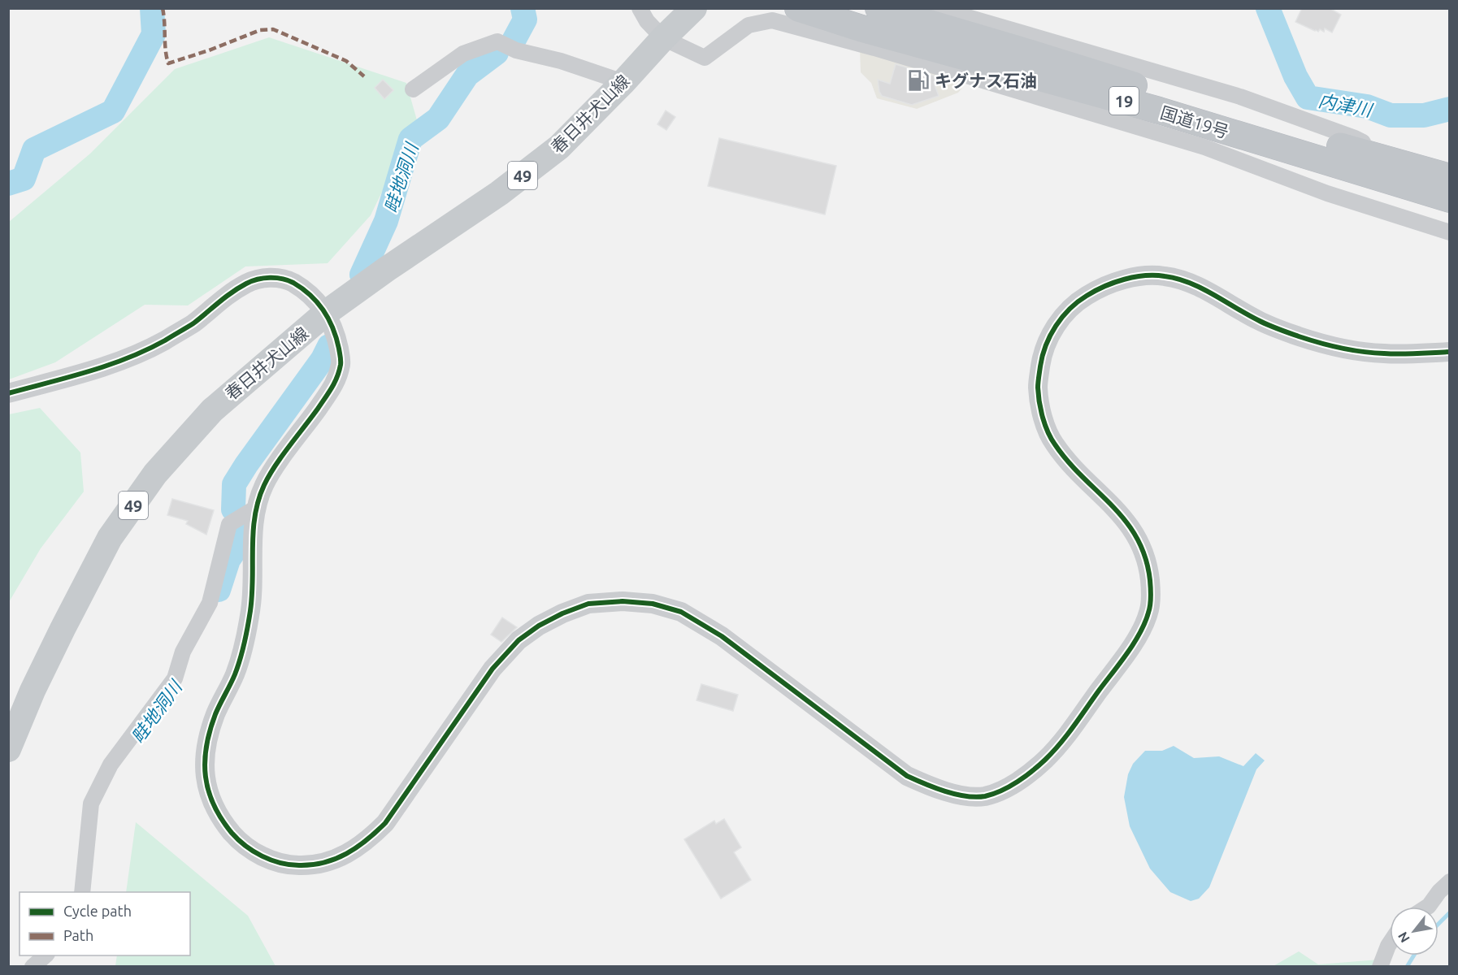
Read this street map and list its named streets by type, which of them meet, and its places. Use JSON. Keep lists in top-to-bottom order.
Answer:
{
  "streets": {
    "highway": ["19", "国道19号"],
    "main road": ["春日井犬山線", "49"]
  },
  "water": ["内津川", "畦地洞川"],
  "places": {
    "fuel station": ["キグナス石油"]
  },
  "legend": ["Cycle path", "Path"],
  "north": "bottom left"
}
